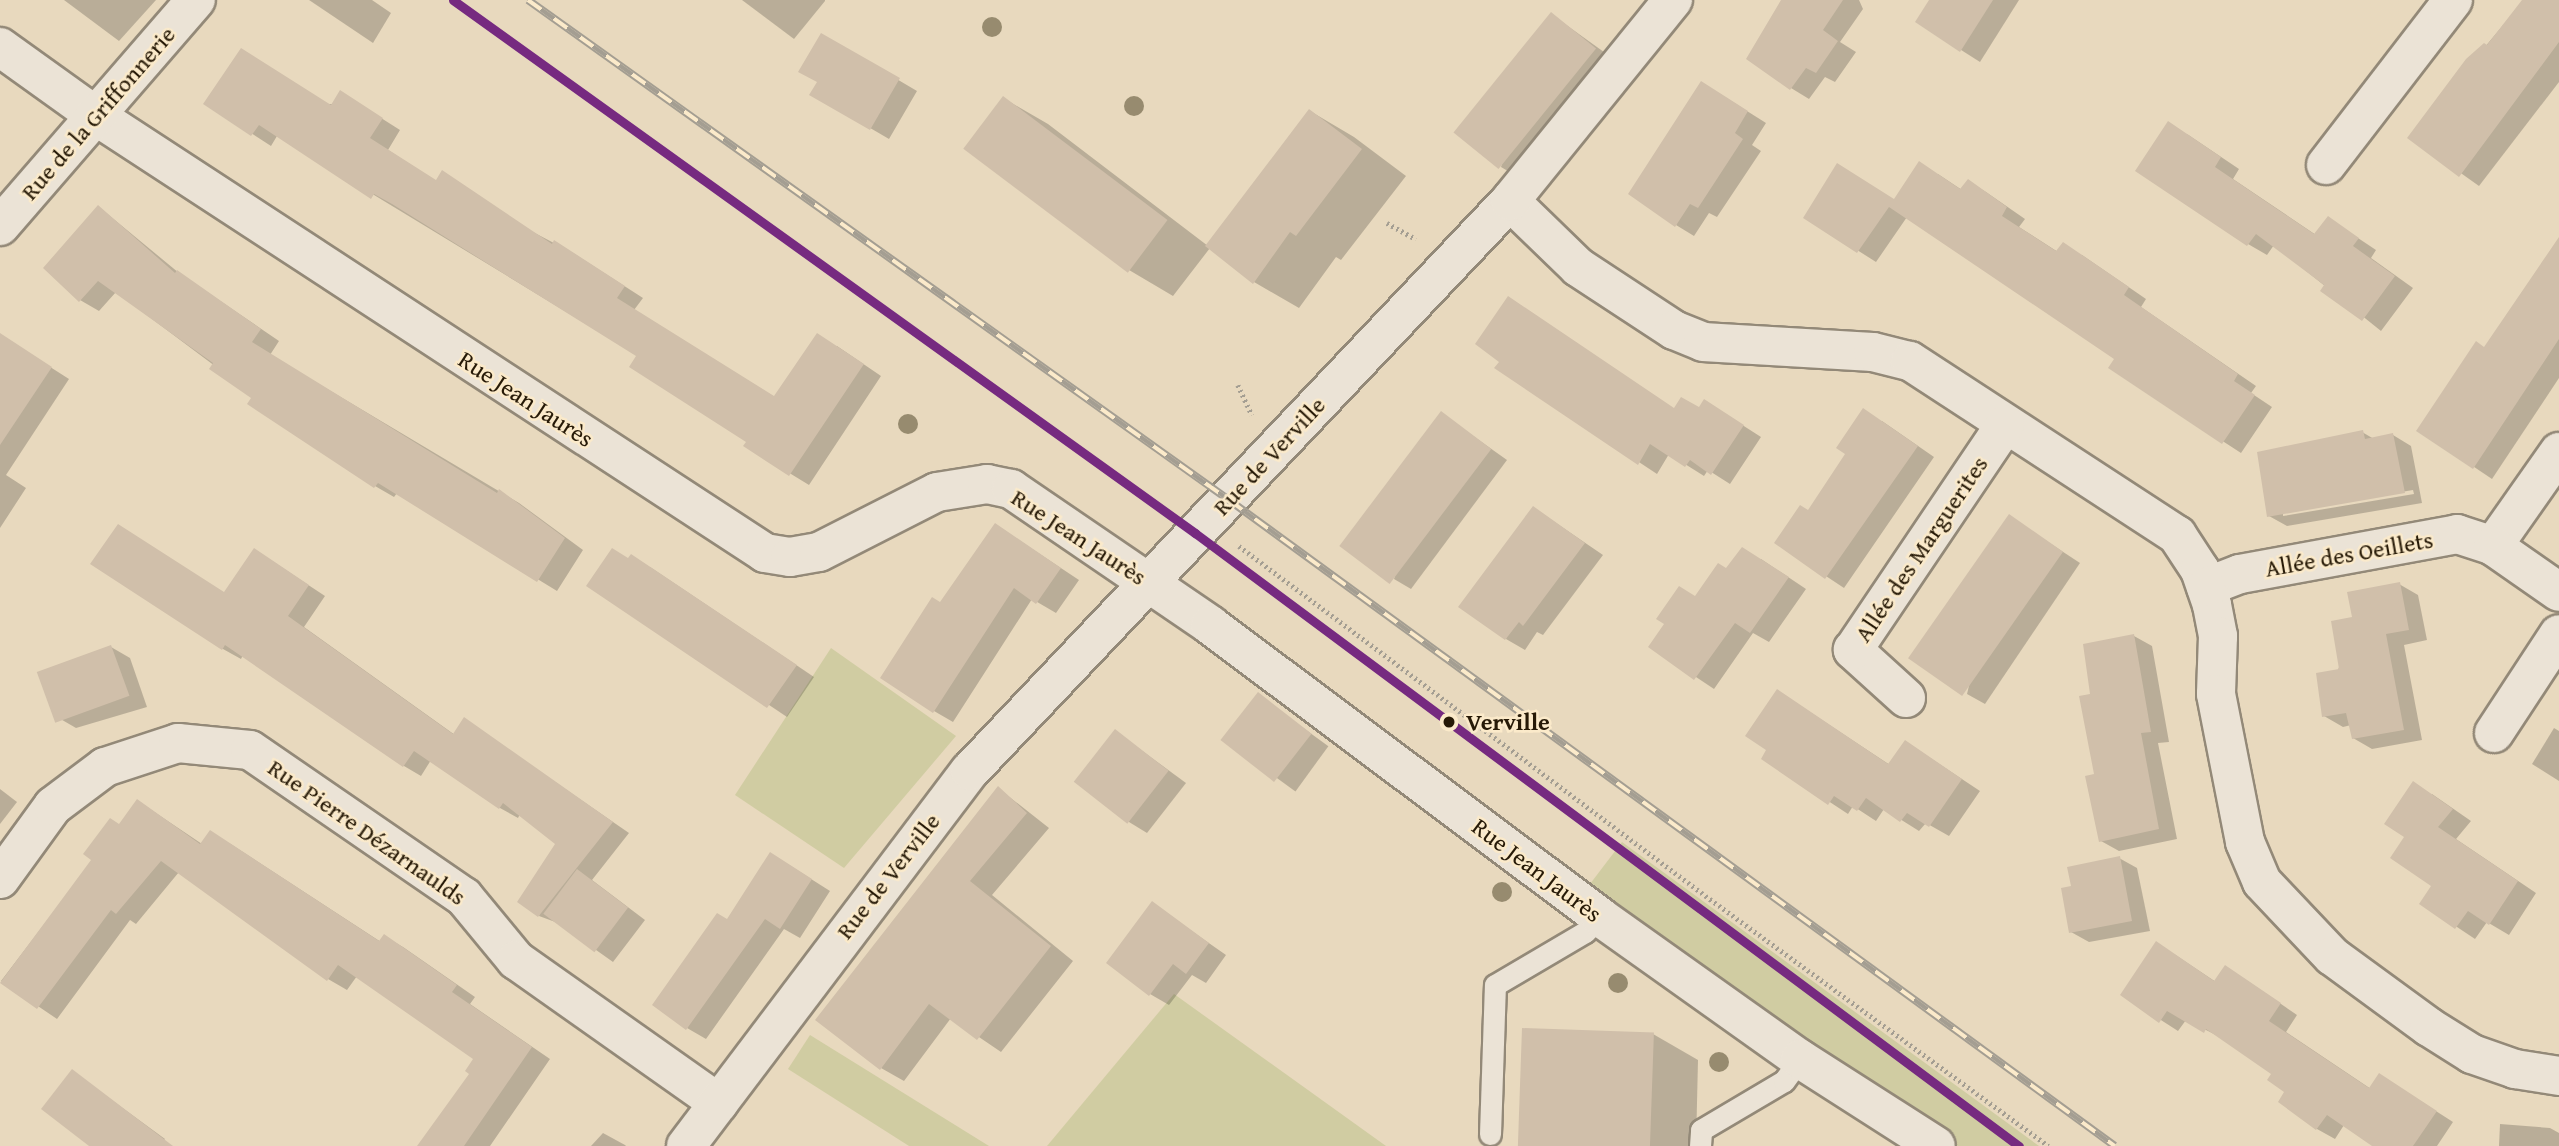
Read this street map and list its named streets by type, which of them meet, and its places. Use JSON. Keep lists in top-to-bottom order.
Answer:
{
  "streets": {
    "street": [
      "Rue de la Griffonnerie",
      "Rue Jean Jaurès",
      "Rue de Verville",
      "Allée des Marguerites",
      "Allée des Oeillets",
      "Rue Pierre Dézarnaulds"
    ]
  },
  "crossings": [
    ["Rue de la Griffonnerie", "Rue Jean Jaurès"],
    ["Rue Jean Jaurès", "Rue de Verville"],
    ["Rue de Verville", "Rue Pierre Dézarnaulds"]
  ],
  "places": ["Verville"]
}
